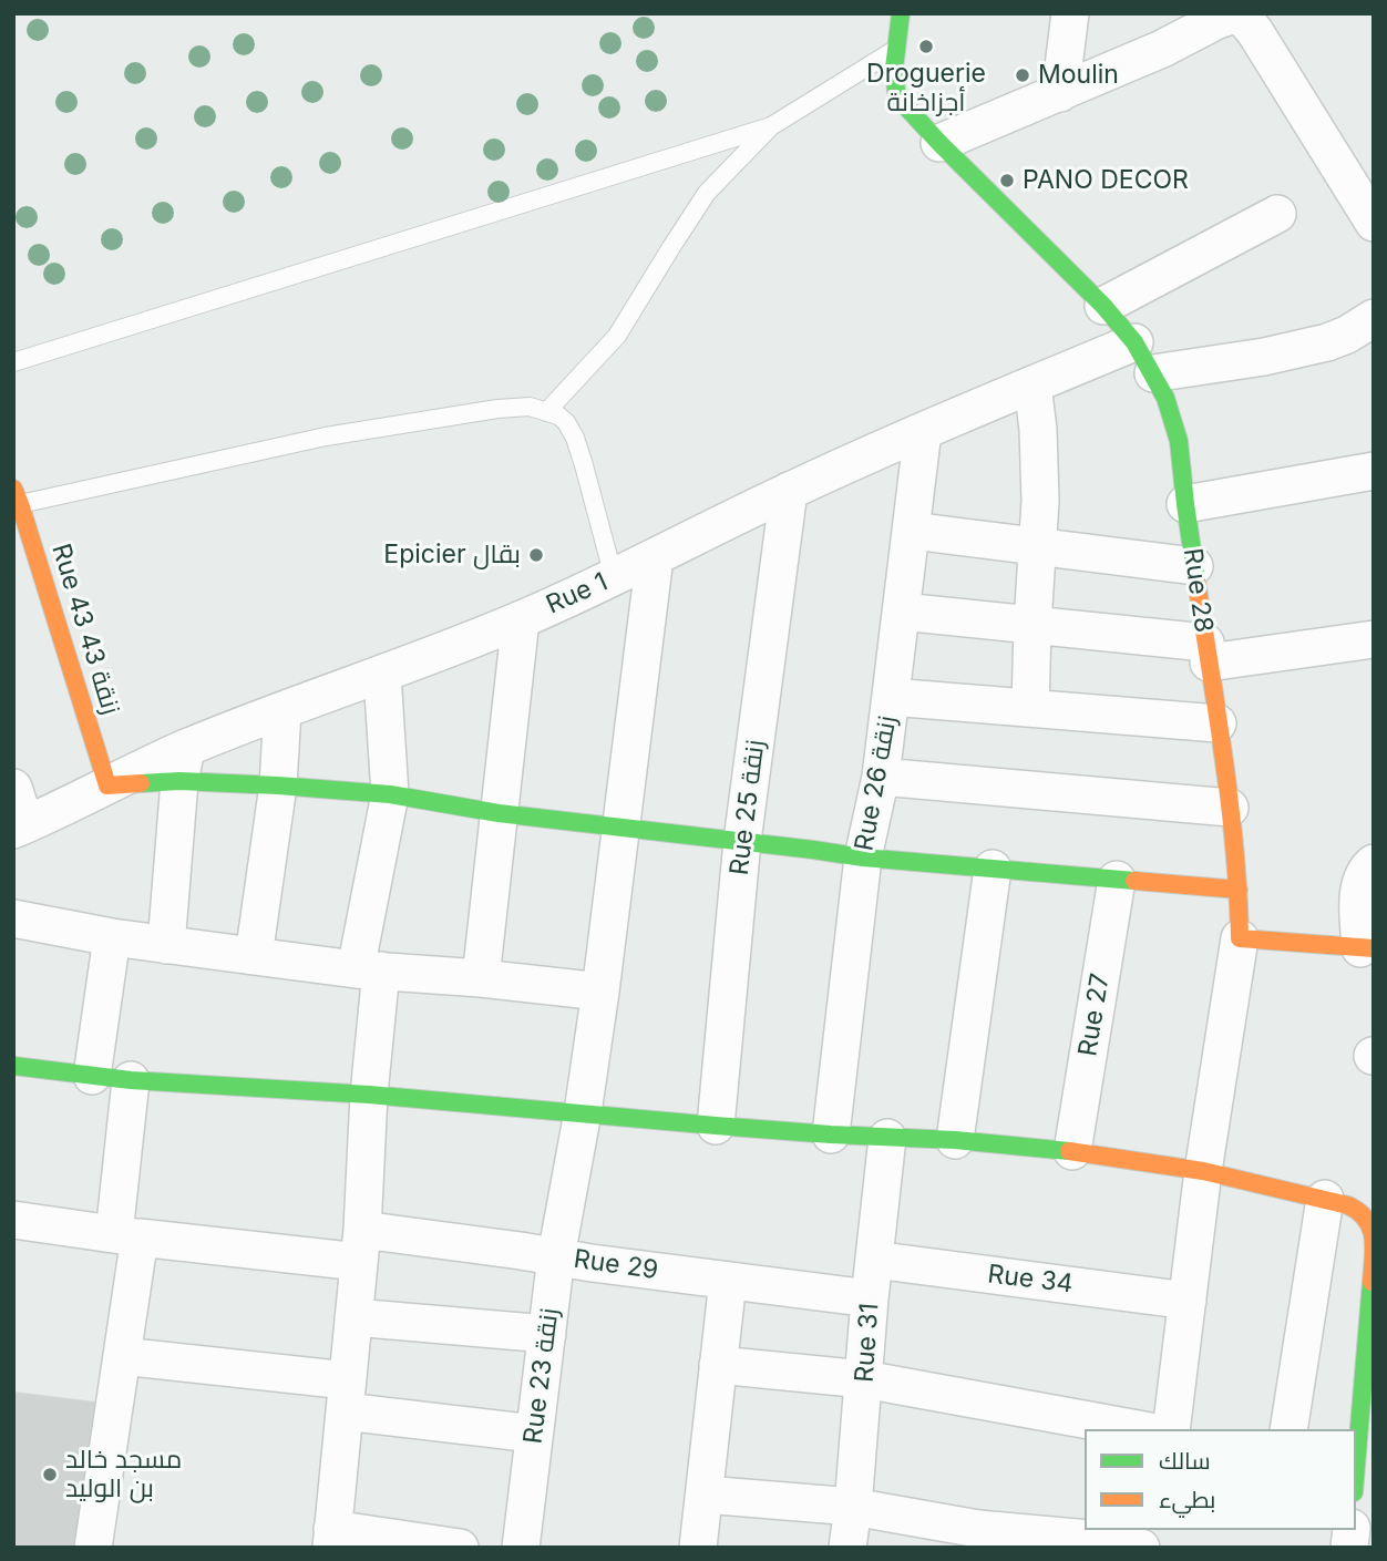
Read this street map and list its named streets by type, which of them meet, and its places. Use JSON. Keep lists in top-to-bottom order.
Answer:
{
  "streets": {
    "street": [
      "Rue 28",
      "Rue 1",
      "Rue 43 زنقة 43",
      "Rue 26 زنقة",
      "Rue 25 زنقة",
      "Rue 27",
      "Rue 29",
      "Rue 34",
      "Rue 31",
      "Rue 23 زنقة"
    ]
  },
  "crossings": [
    ["Rue 28", "Rue 1"],
    ["Rue 28", "Rue 34"],
    ["Rue 1", "Rue 43 زنقة 43"],
    ["Rue 1", "Rue 26 زنقة"],
    ["Rue 1", "Rue 25 زنقة"],
    ["Rue 1", "Rue 23 زنقة"],
    ["Rue 29", "Rue 31"],
    ["Rue 29", "Rue 23 زنقة"],
    ["Rue 34", "Rue 31"]
  ],
  "places": [
    "Droguerie أجزاخانة",
    "Moulin",
    "PANO DECOR",
    "Epicier بقال",
    "مسجد خالد بن الوليد"
  ],
  "legend": ["سالك", "بطيء"]
}
